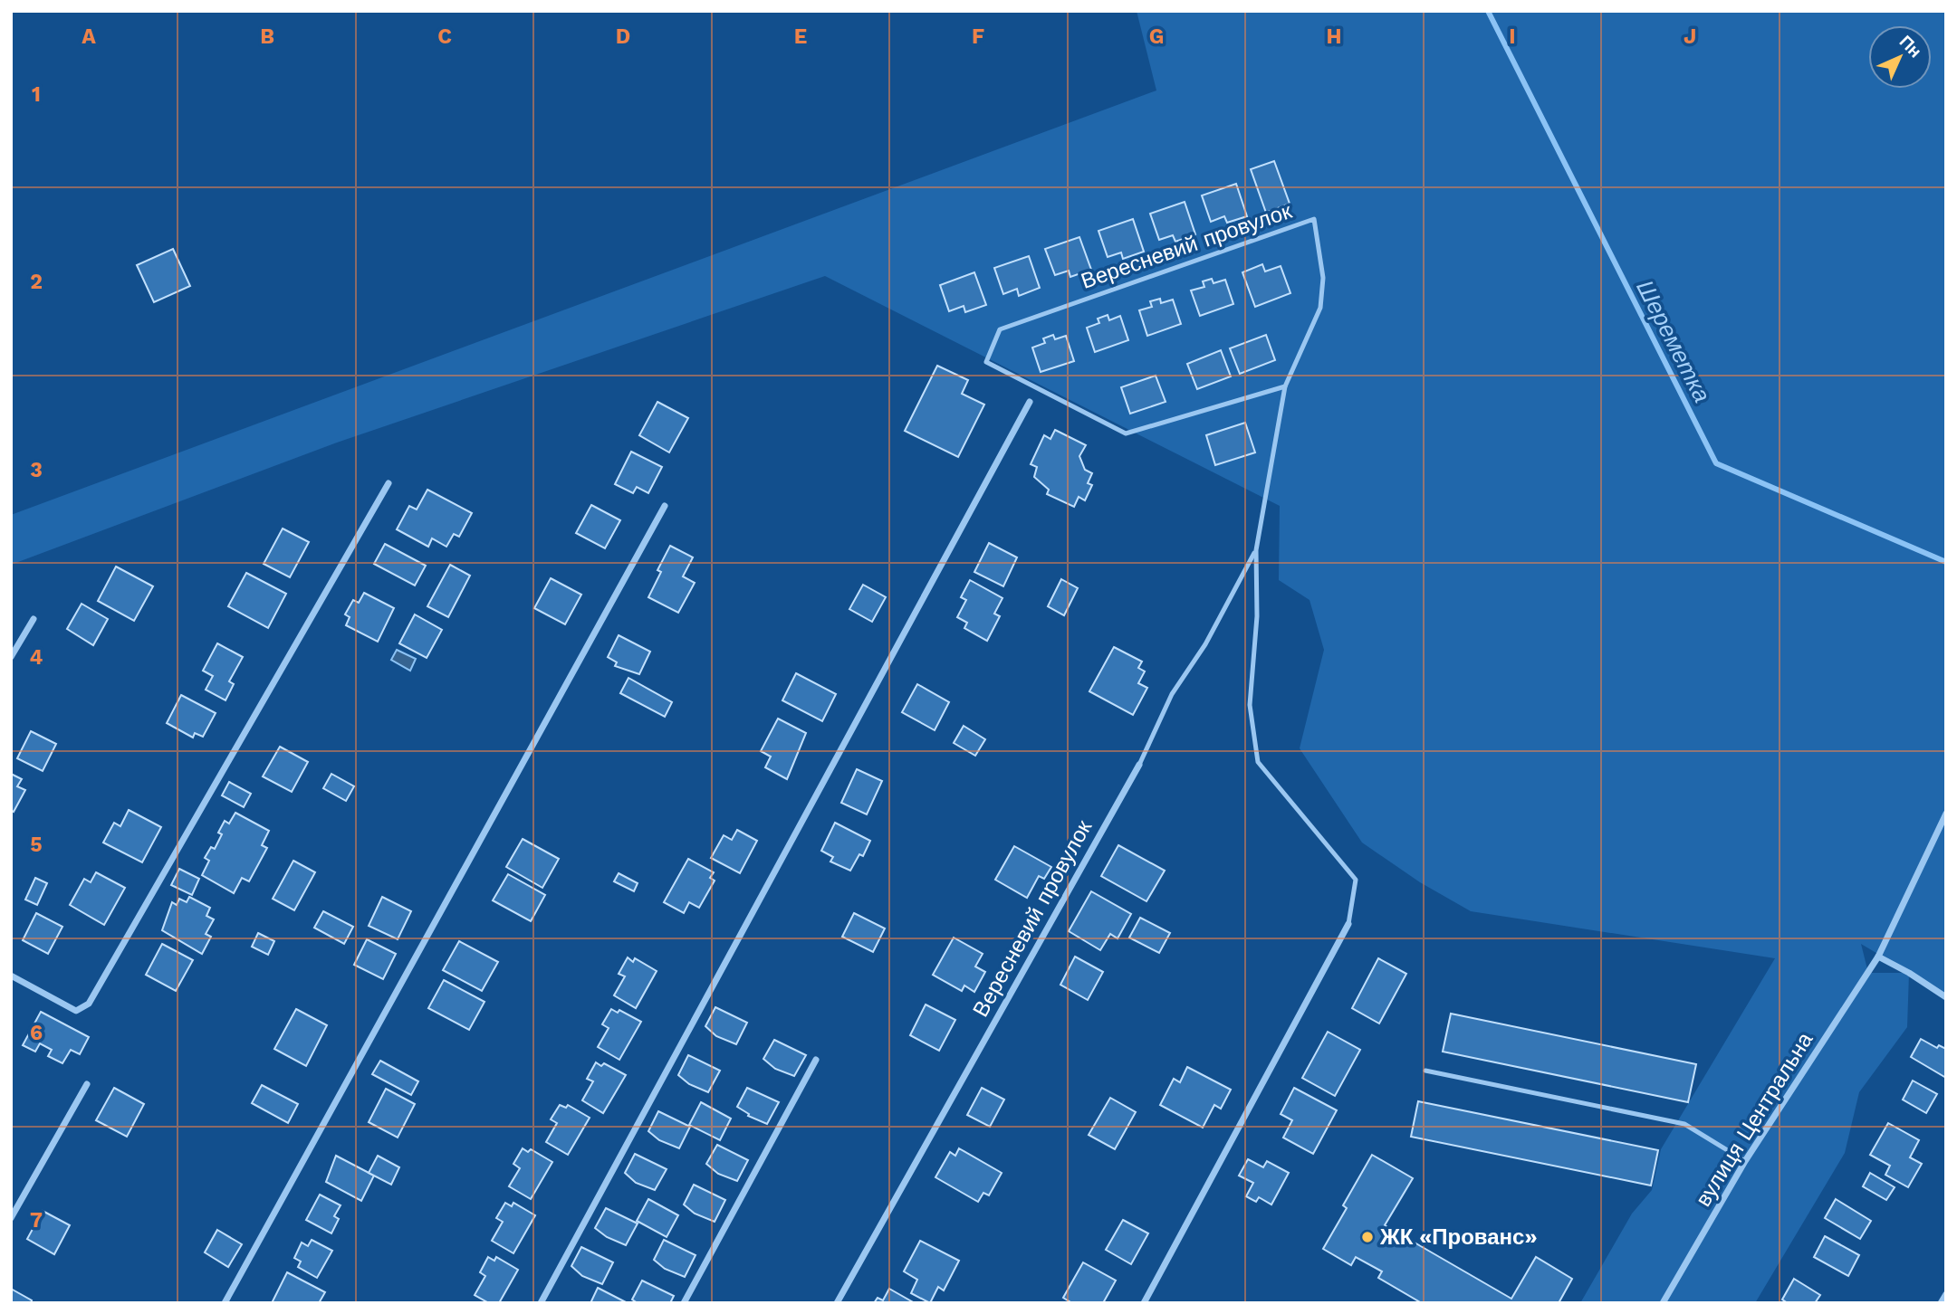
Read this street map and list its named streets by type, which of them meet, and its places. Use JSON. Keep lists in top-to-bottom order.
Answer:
{
  "streets": {
    "street": ["Вересневий провулок", "вулиця Центральна"]
  },
  "water": ["Шереметка"],
  "places": ["ЖК «Прованс»"],
  "north": "top right",
  "grid": {
    "columns": [
      "A",
      "B",
      "C",
      "D",
      "E",
      "F",
      "G",
      "H",
      "I",
      "J"
    ],
    "rows": [
      "1",
      "2",
      "3",
      "4",
      "5",
      "6",
      "7"
    ]
  }
}
